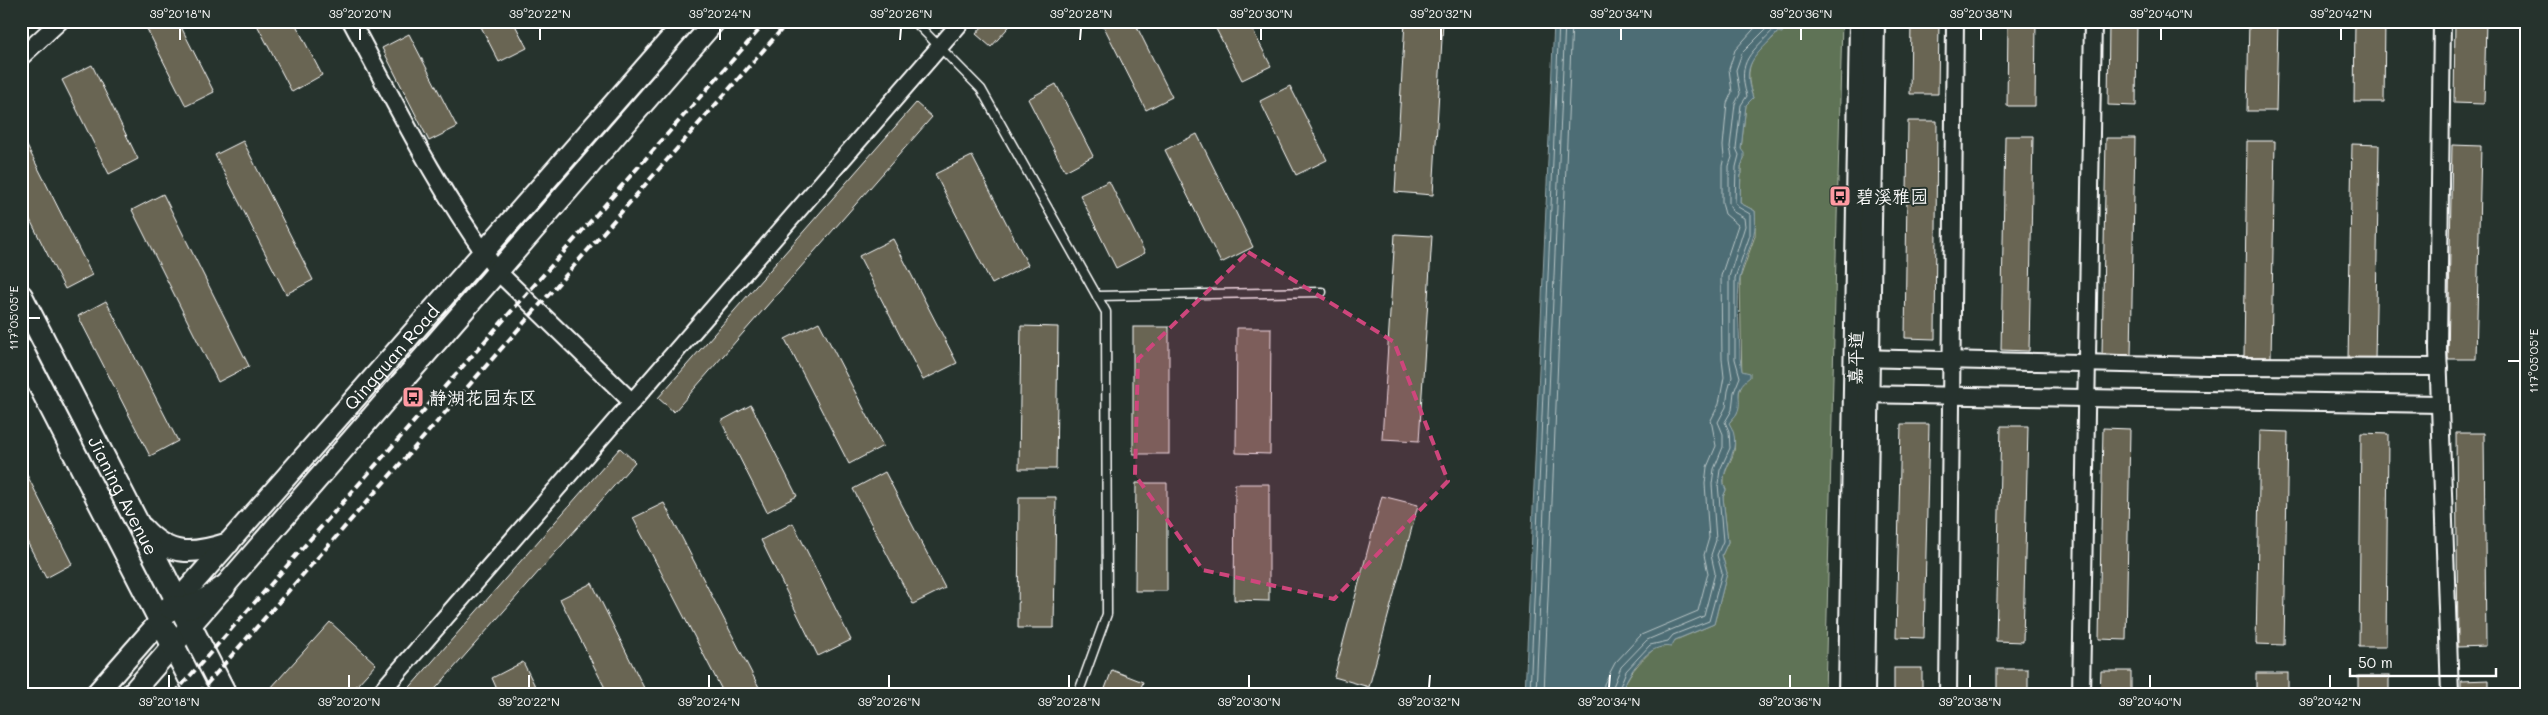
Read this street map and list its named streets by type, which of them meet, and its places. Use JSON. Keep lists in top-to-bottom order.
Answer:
{
  "streets": {
    "main road": ["Jianing Avenue"],
    "street": ["Qingquan Road", "嘉平道"]
  },
  "crossings": [
    ["Qingquan Road", "Jianing Avenue"]
  ],
  "places": {
    "bus stop": ["碧溪雅园", "静湖花园东区"]
  },
  "scale_bar": "50 m",
  "coordinates": [
    "39°20'18\"N",
    "39°20'20\"N",
    "39°20'22\"N",
    "39°20'24\"N",
    "39°20'26\"N",
    "39°20'28\"N",
    "39°20'30\"N",
    "39°20'32\"N",
    "39°20'34\"N",
    "39°20'36\"N",
    "39°20'38\"N",
    "39°20'40\"N",
    "39°20'42\"N",
    "117°05'05\"E"
  ]
}
